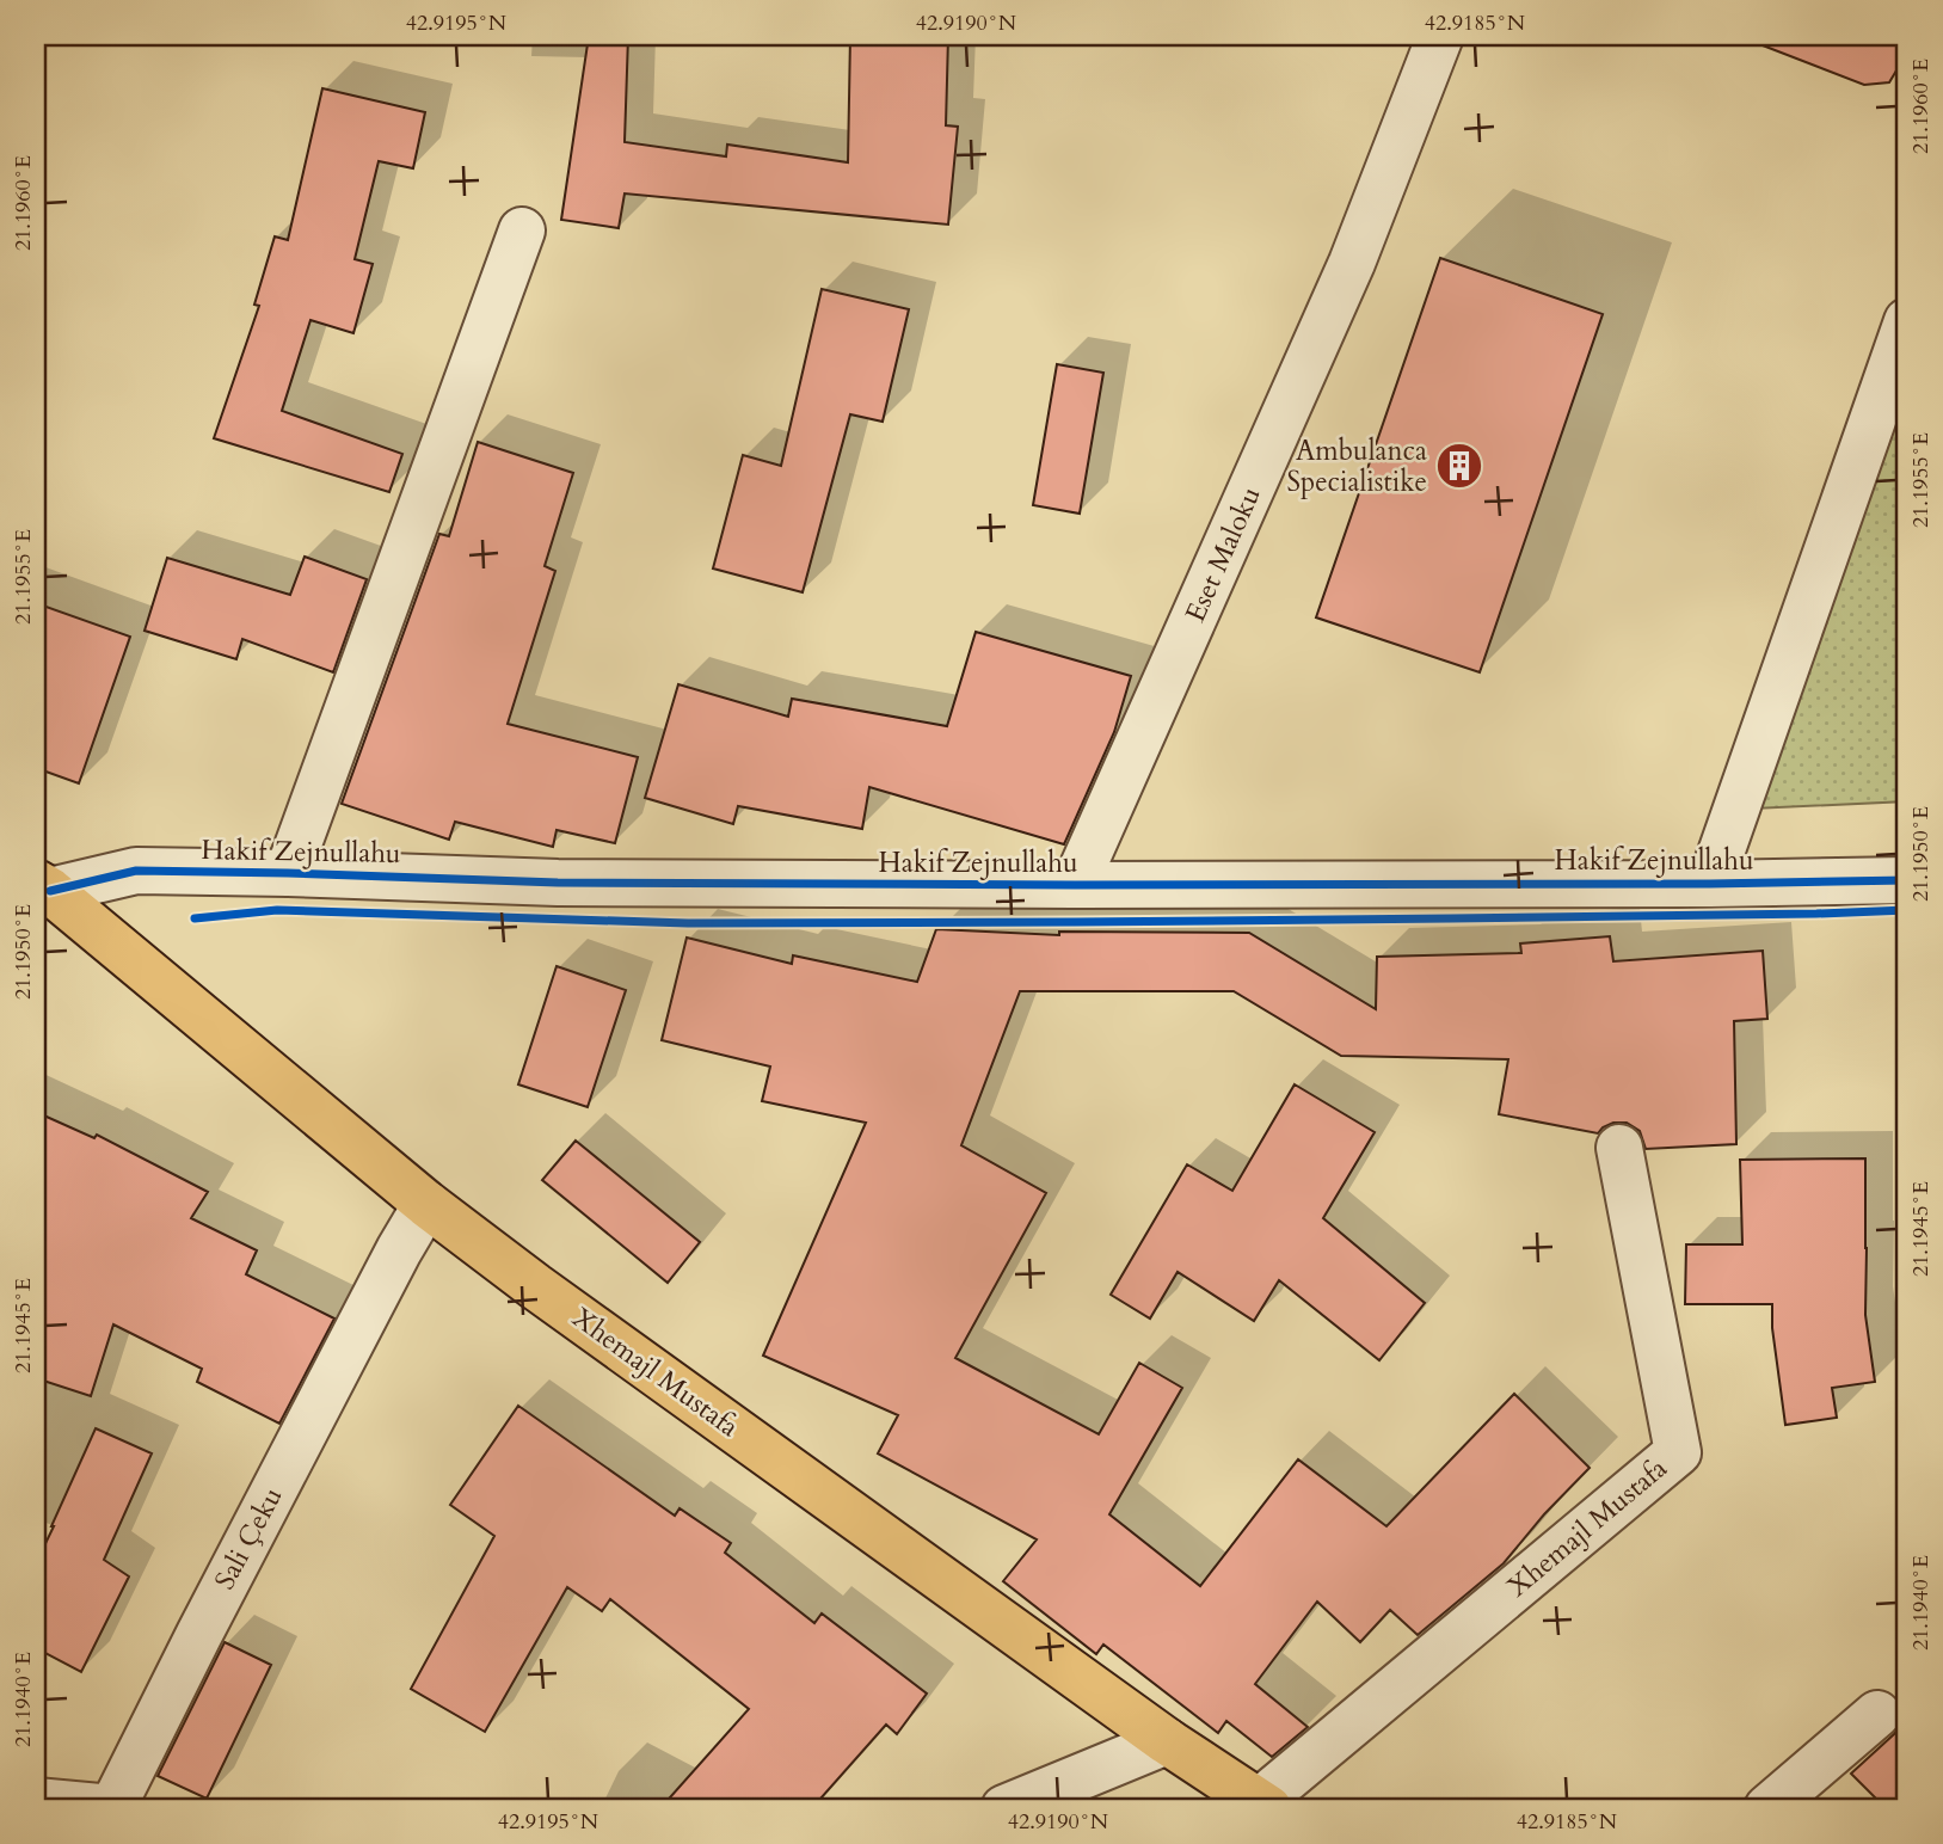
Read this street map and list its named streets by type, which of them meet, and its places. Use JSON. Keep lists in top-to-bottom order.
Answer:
{
  "streets": {
    "main road": ["Xhemajl Mustafa"],
    "street": ["Eset Maloku", "Hakif Zejnullahu", "Sali Çeku"]
  },
  "crossings": [
    ["Eset Maloku", "Hakif Zejnullahu"],
    ["Hakif Zejnullahu", "Xhemajl Mustafa"],
    ["Xhemajl Mustafa", "Sali Çeku"]
  ],
  "places": {
    "building": ["Ambulanca Specialistike"]
  },
  "coordinates": [
    "42.9195°N",
    "42.9190°N",
    "42.9185°N",
    "21.1960°E",
    "21.1955°E",
    "21.1950°E",
    "21.1945°E",
    "21.1940°E"
  ]
}
